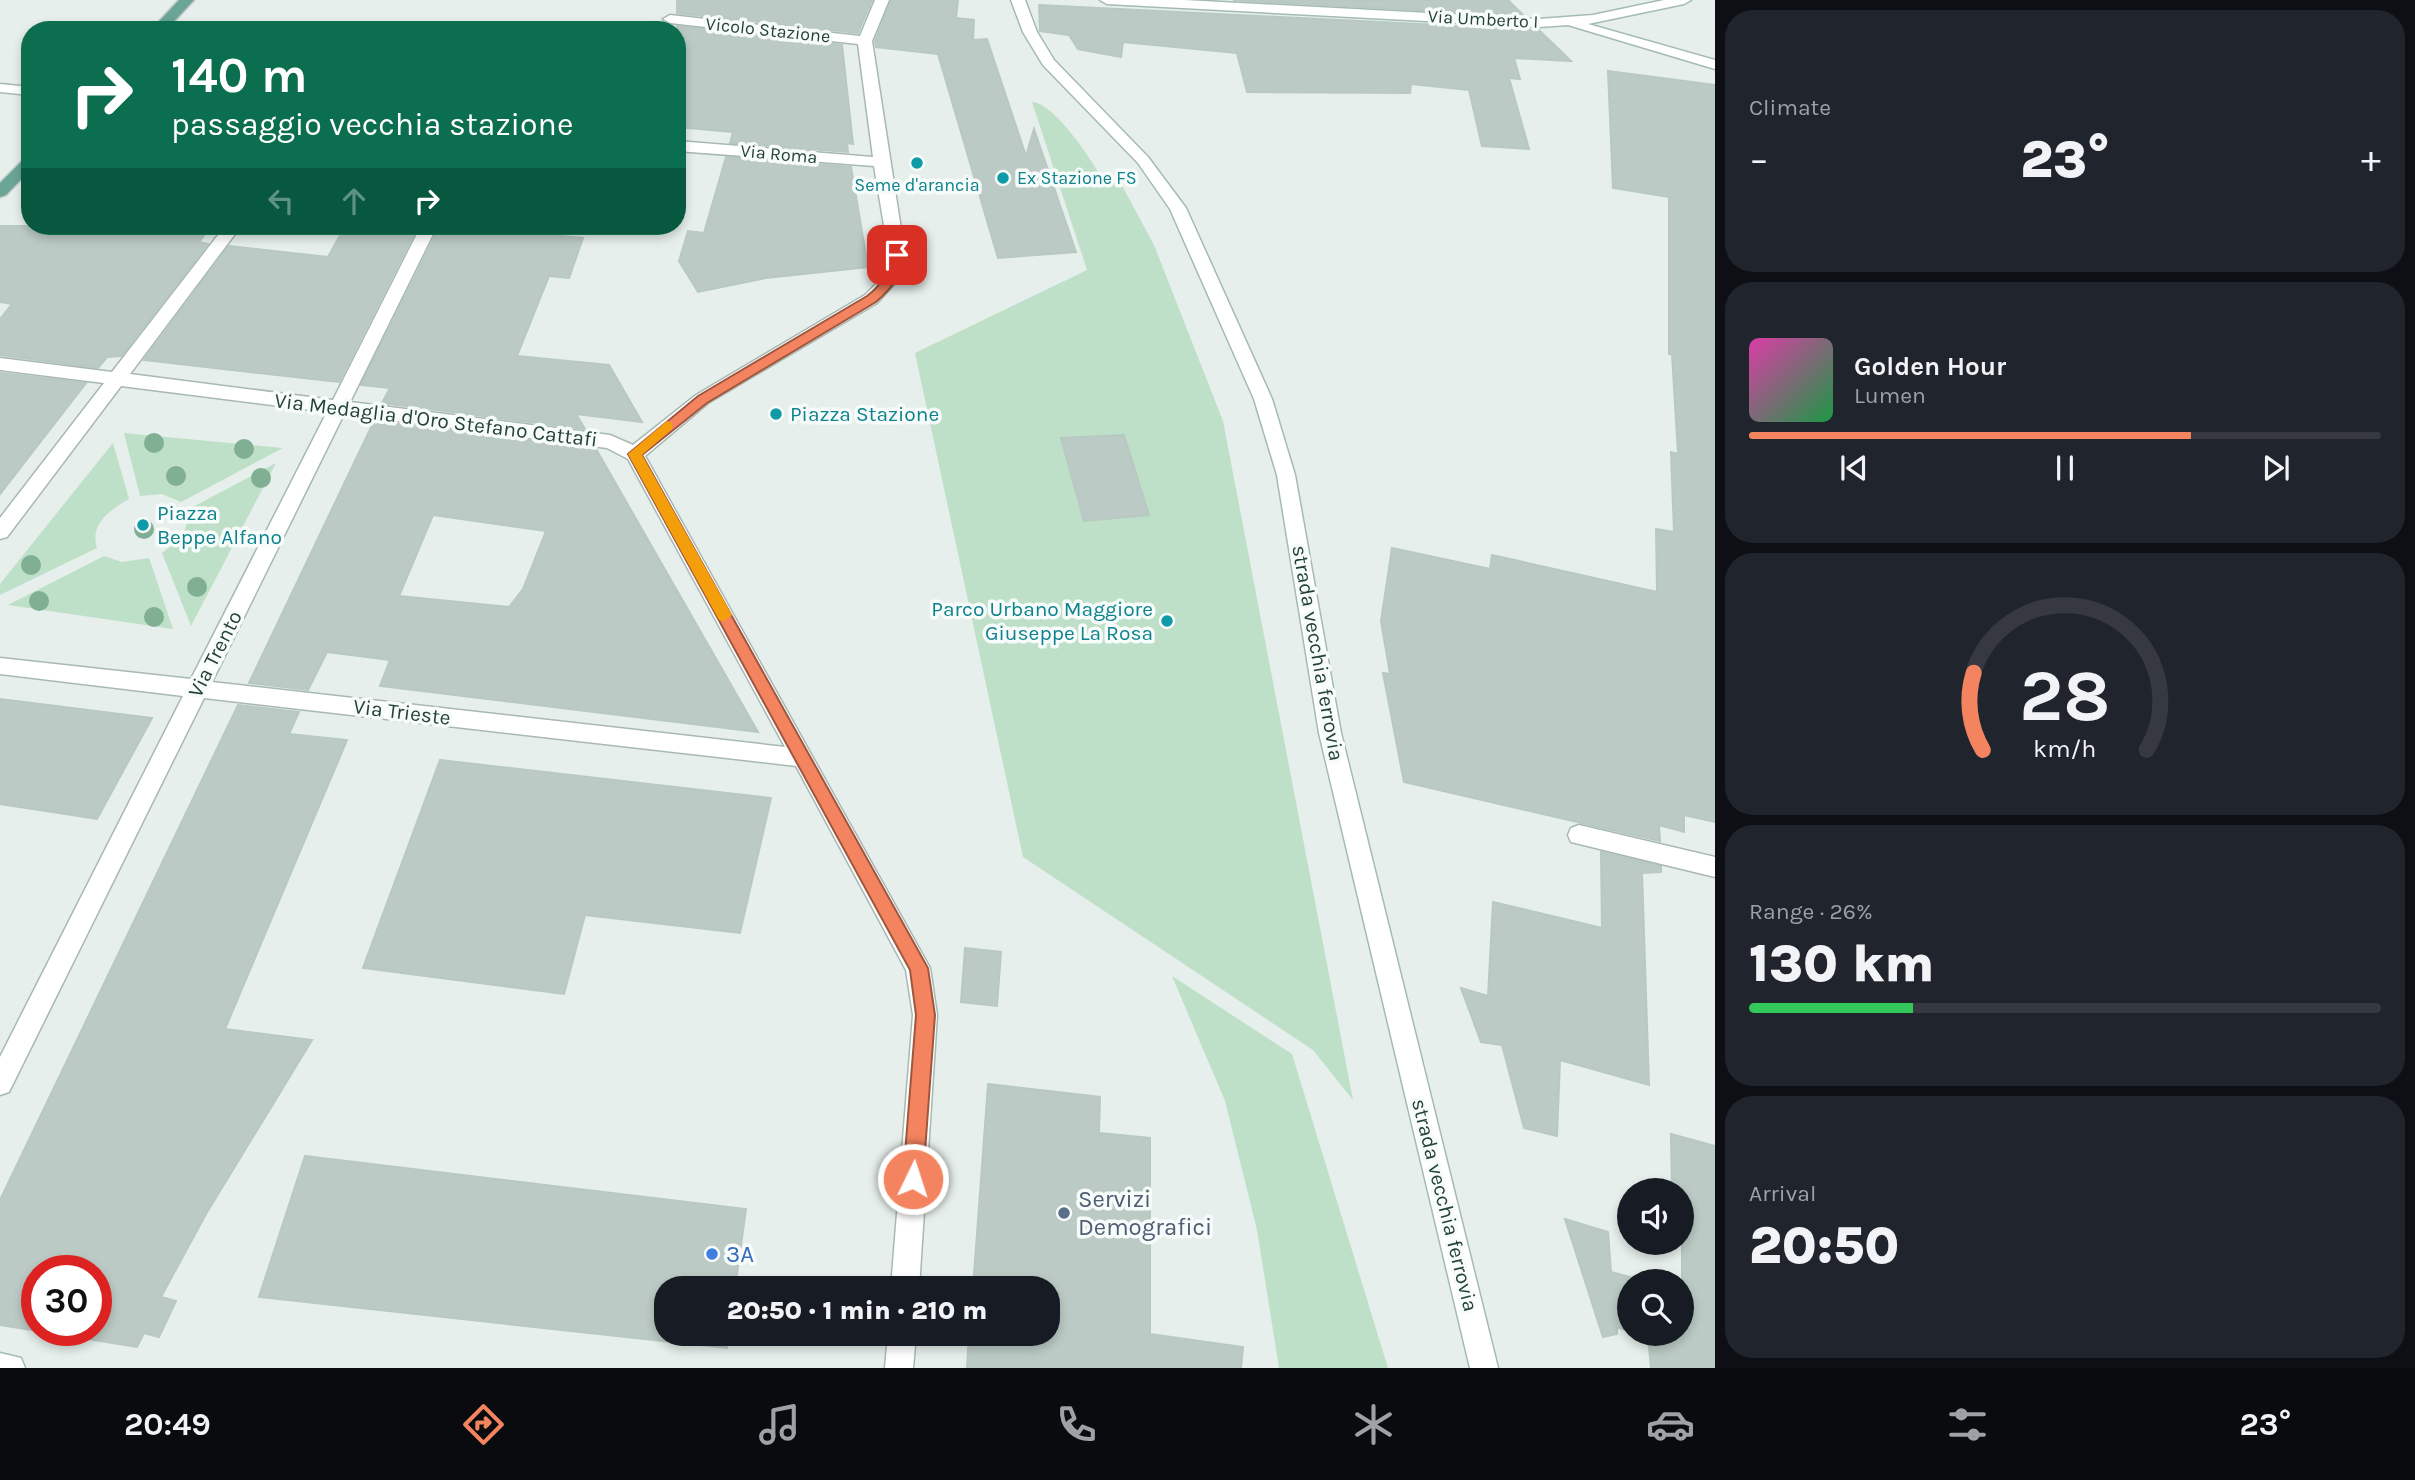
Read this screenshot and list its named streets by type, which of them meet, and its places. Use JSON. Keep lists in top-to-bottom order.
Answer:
{
  "streets": {
    "street": [
      "Via Umberto I",
      "Vicolo Stazione",
      "Via Roma",
      "Via Medaglia d'Oro Stefano Cattafi",
      "strada vecchia ferrovia",
      "Via Trento",
      "Via Trieste"
    ]
  },
  "crossings": [
    ["Via Medaglia d'Oro Stefano Cattafi", "Via Trento"],
    ["Via Trento", "Via Trieste"]
  ],
  "places": [
    "Seme d'arancia",
    "Ex Stazione FS",
    "Piazza Stazione",
    "Piazza Beppe Alfano",
    "Parco Urbano Maggiore Giuseppe La Rosa",
    "Servizi Demografici",
    "3A"
  ],
  "page": {
    "tile": [
      "Climate",
      ["Range · 26%", "130 km"],
      ["Arrival", "20:50"]
    ],
    "turn": ["140 m", "passaggio vecchia stazione"],
    "heat": ["−", "23°", "+"],
    "song": ["Golden Hour", "Lumen"],
    "limit": "30",
    "trip": "20:50 · 1 min · 210 m",
    "tabs": ["20:49", "23°"],
    "gauge": ["28", "km/h"]
  }
}
